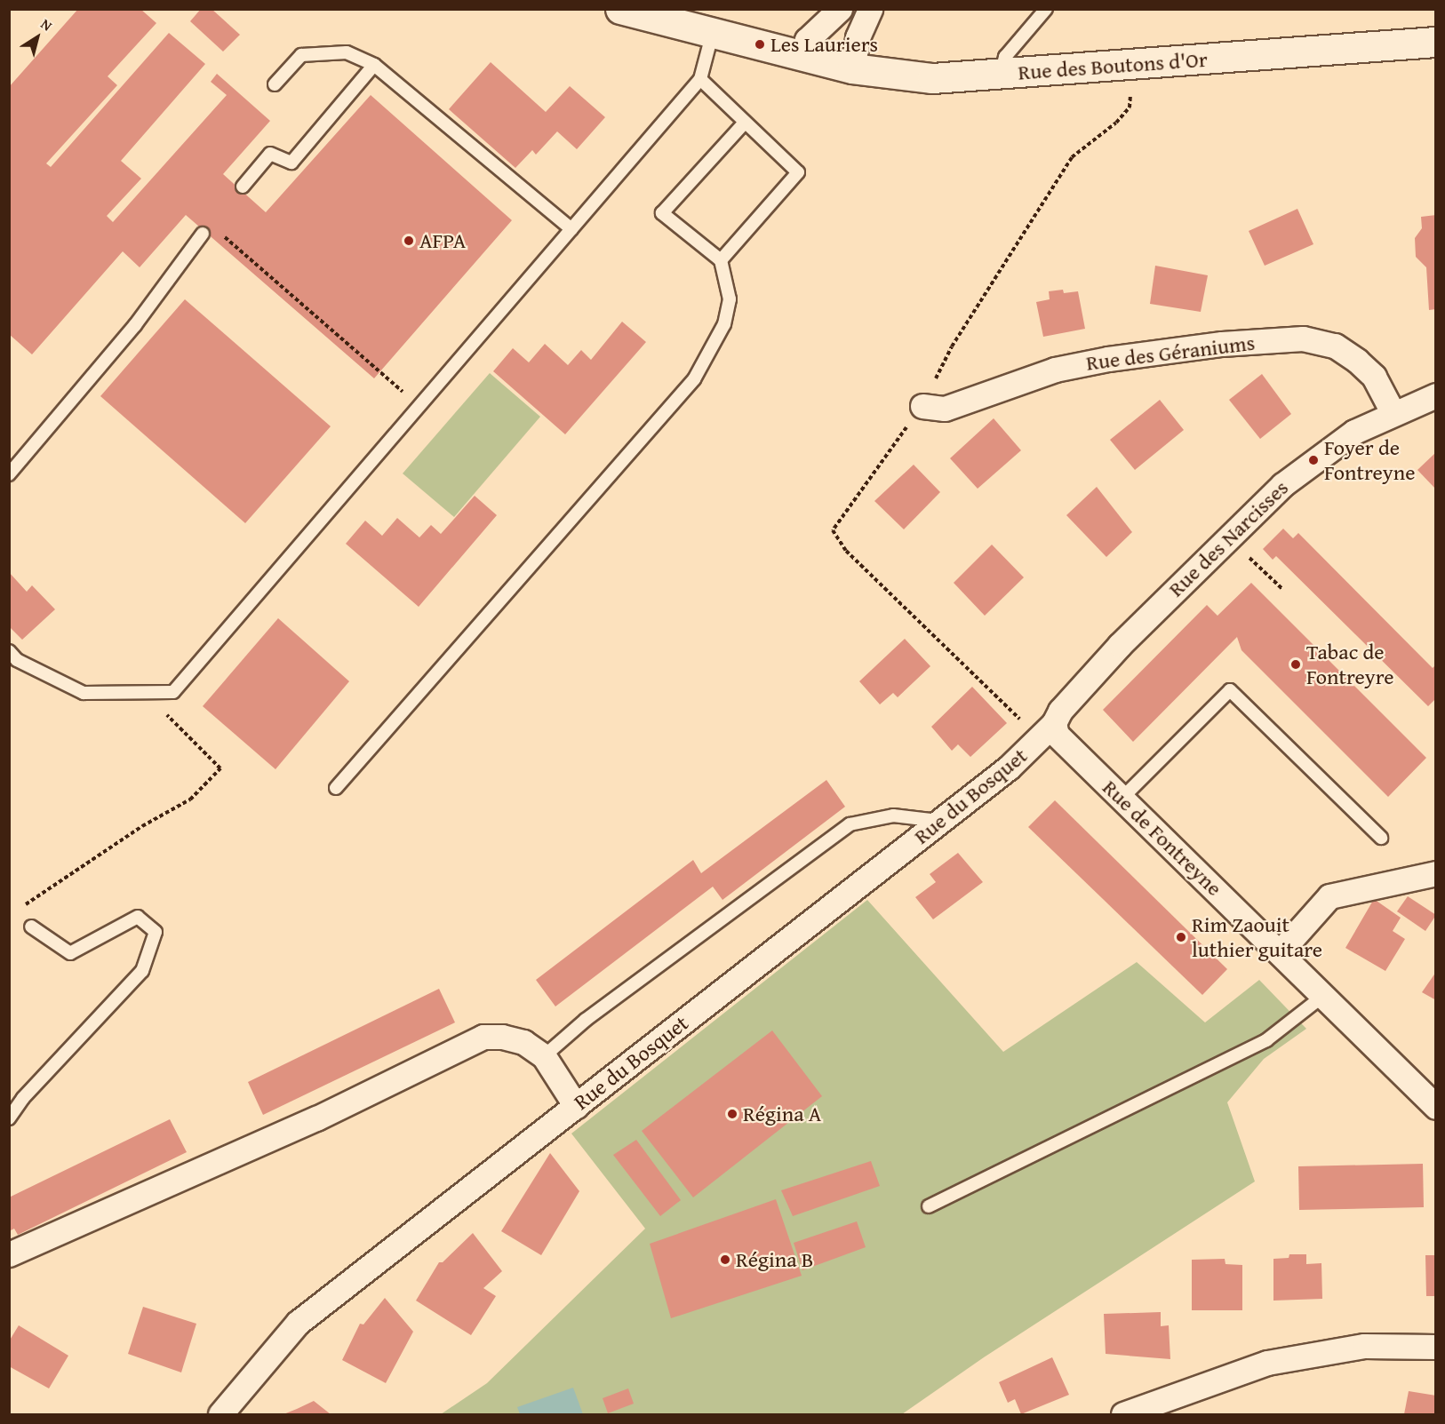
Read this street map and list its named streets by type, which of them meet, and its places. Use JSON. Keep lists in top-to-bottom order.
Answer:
{
  "streets": {
    "main road": ["Rue des Boutons d'Or"],
    "street": [
      "Rue des Géraniums",
      "Rue des Narcisses",
      "Rue du Bosquet",
      "Rue de Fontreyne"
    ]
  },
  "crossings": [
    ["Rue des Géraniums", "Rue des Narcisses"],
    ["Rue des Narcisses", "Rue du Bosquet"],
    ["Rue des Narcisses", "Rue de Fontreyne"],
    ["Rue du Bosquet", "Rue de Fontreyne"]
  ],
  "places": [
    "Les Lauriers",
    "AFPA",
    "Foyer de Fontreyne",
    "Tabac de Fontreyre",
    "Rim Zaouit luthier guitare",
    "Régina A",
    "Régina B"
  ],
  "north": "top right"
}
